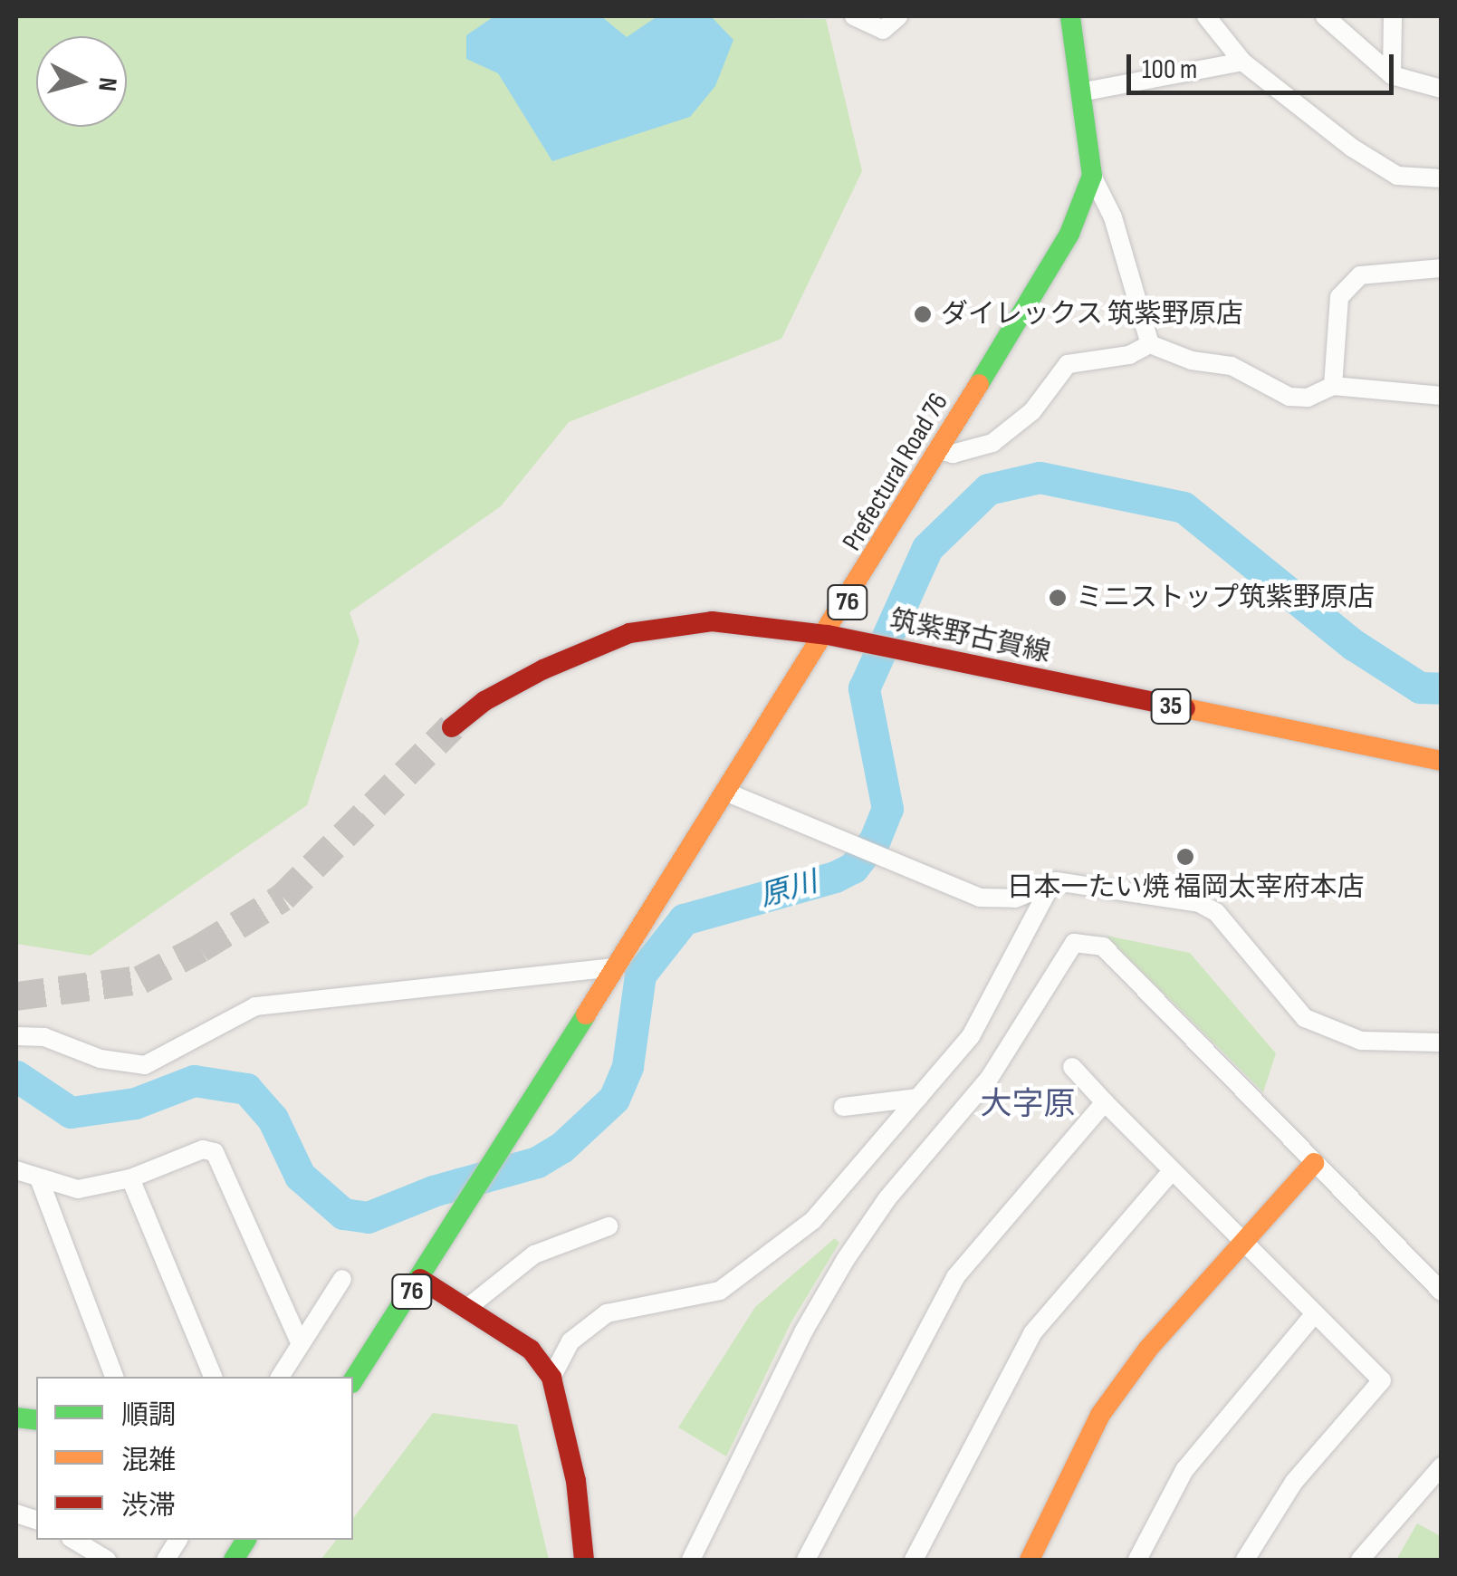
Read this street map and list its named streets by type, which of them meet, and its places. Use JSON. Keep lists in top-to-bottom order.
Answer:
{
  "streets": {
    "main road": [
      "Prefectural Road 76",
      "76",
      "筑紫野古賀線",
      "35"
    ]
  },
  "crossings": [
    ["Prefectural Road 76", "76"],
    ["Prefectural Road 76", "筑紫野古賀線"]
  ],
  "districts": ["大字原"],
  "water": ["原川"],
  "places": ["ダイレックス 筑紫野原店", "ミニストップ筑紫野原店", "日本一たい焼 福岡太宰府本店"],
  "legend": ["順調", "混雑", "渋滞"],
  "scale_bar": "100 m",
  "north": "right"
}
